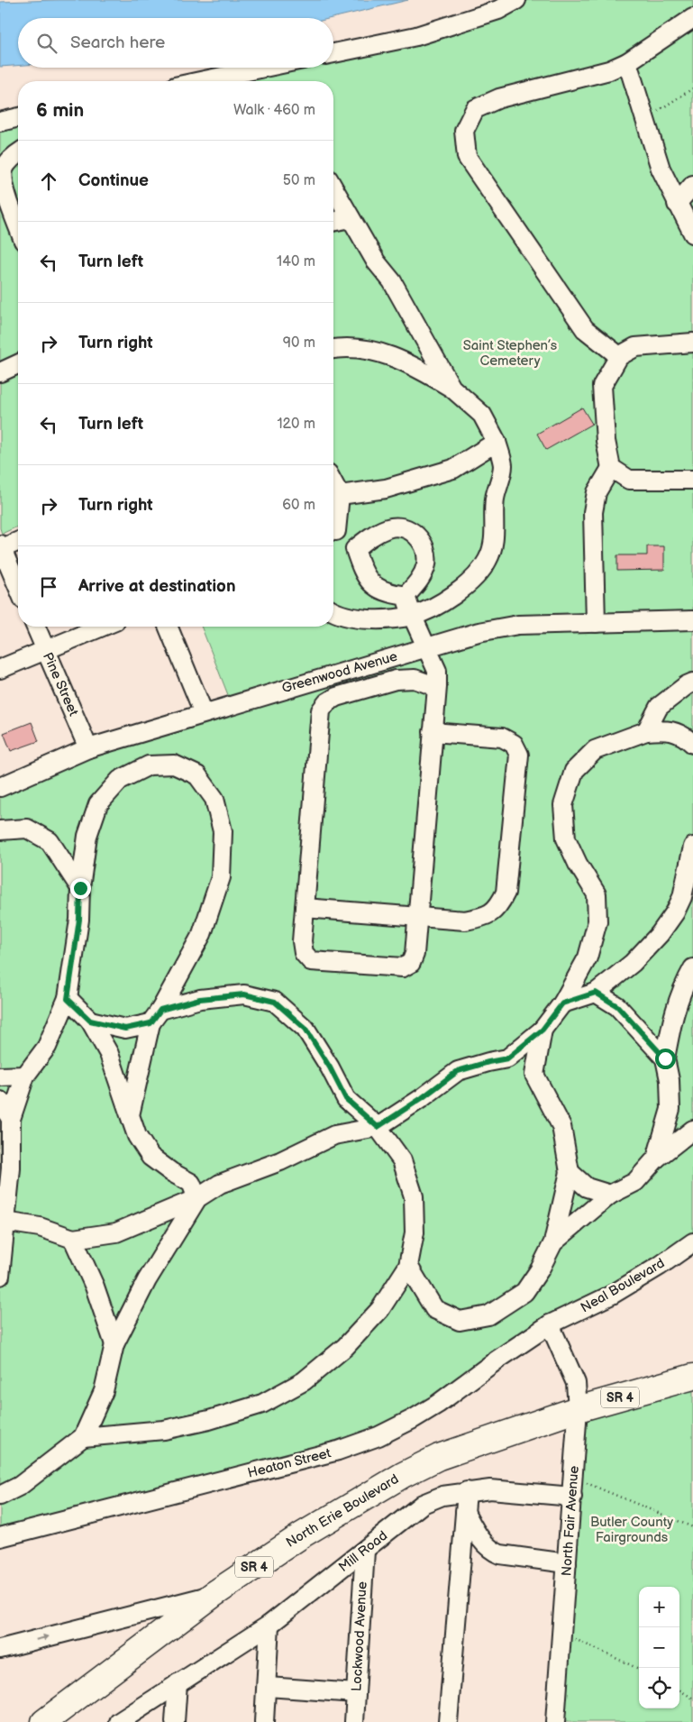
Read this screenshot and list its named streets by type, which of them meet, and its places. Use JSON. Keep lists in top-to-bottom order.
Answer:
{
  "streets": {
    "highway": ["SR 4", "North Erie Boulevard"],
    "street": [
      "Greenwood Avenue",
      "Pine Street",
      "Neal Boulevard",
      "Heaton Street",
      "North Fair Avenue",
      "Mill Road",
      "Lockwood Avenue"
    ]
  },
  "crossings": [
    ["Greenwood Avenue", "Pine Street"],
    ["Neal Boulevard", "Heaton Street"],
    ["Neal Boulevard", "North Fair Avenue"],
    ["SR 4", "North Erie Boulevard"],
    ["SR 4", "North Fair Avenue"],
    ["Heaton Street", "North Fair Avenue"],
    ["North Erie Boulevard", "North Fair Avenue"],
    ["North Fair Avenue", "Mill Road"],
    ["Mill Road", "Lockwood Avenue"]
  ],
  "parks": ["Saint Stephen’s Cemetery", "Butler County Fairgrounds"],
  "page": {
    "search": "Search here",
    "heading": ["6 min", "Walk · 460 m"],
    "list": [
      ["Continue", "50 m"],
      ["Turn left", "140 m"],
      ["Turn right", "90 m"],
      ["Turn left", "120 m"],
      ["Turn right", "60 m"],
      "Arrive at destination"
    ],
    "map_buttons": ["+", "−"]
  }
}
